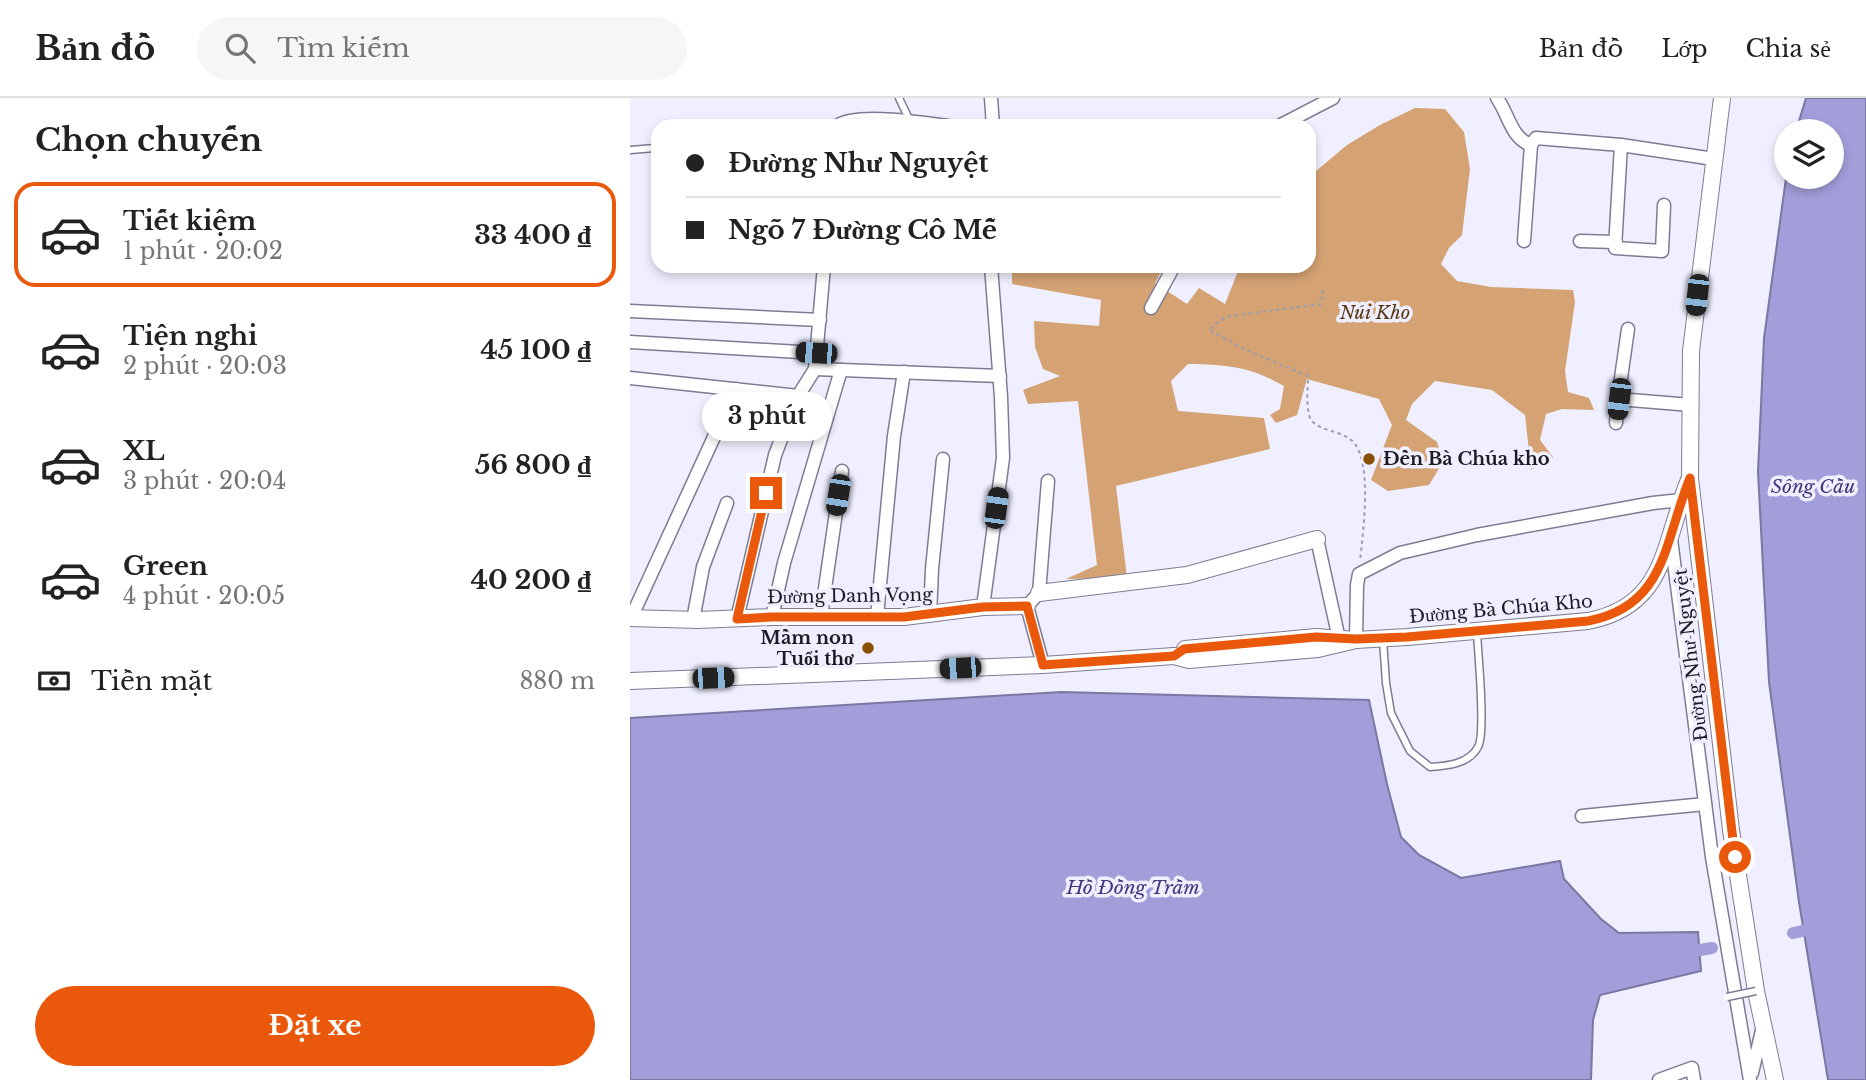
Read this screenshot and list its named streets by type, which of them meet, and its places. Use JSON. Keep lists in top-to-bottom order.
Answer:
{
  "streets": {
    "street": ["Đường Danh Vọng", "Đường Bà Chúa Kho", "Đường Như Nguyệt"]
  },
  "crossings": [
    ["Đường Bà Chúa Kho", "Đường Như Nguyệt"]
  ],
  "water": ["Sông Cầu", "Hồ Đồng Trầm"],
  "parks": ["Núi Kho"],
  "places": ["Đền Bà Chúa kho", "Mầm non Tuổi thơ"],
  "page": {
    "header": "Bản đồ",
    "search": "Tìm kiếm",
    "nav": ["Bản đồ", "Lớp", "Chia sẻ"],
    "heading": "Chọn chuyến",
    "banner": ["Đường Như Nguyệt", "Ngõ 7 Đường Cô Mễ"],
    "list": [
      {
        "name": "Tiết kiệm",
        "note": "1 phút · 20:02",
        "value": "33 400 ₫"
      },
      {
        "name": "Tiện nghi",
        "note": "2 phút · 20:03",
        "value": "45 100 ₫"
      },
      {
        "name": "XL",
        "note": "3 phút · 20:04",
        "value": "56 800 ₫"
      },
      {
        "name": "Green",
        "note": "4 phút · 20:05",
        "value": "40 200 ₫"
      }
    ],
    "bubble": "3 phút",
    "pay": ["Tiền mặt", "880 m"],
    "buttons": "Đặt xe"
  }
}
